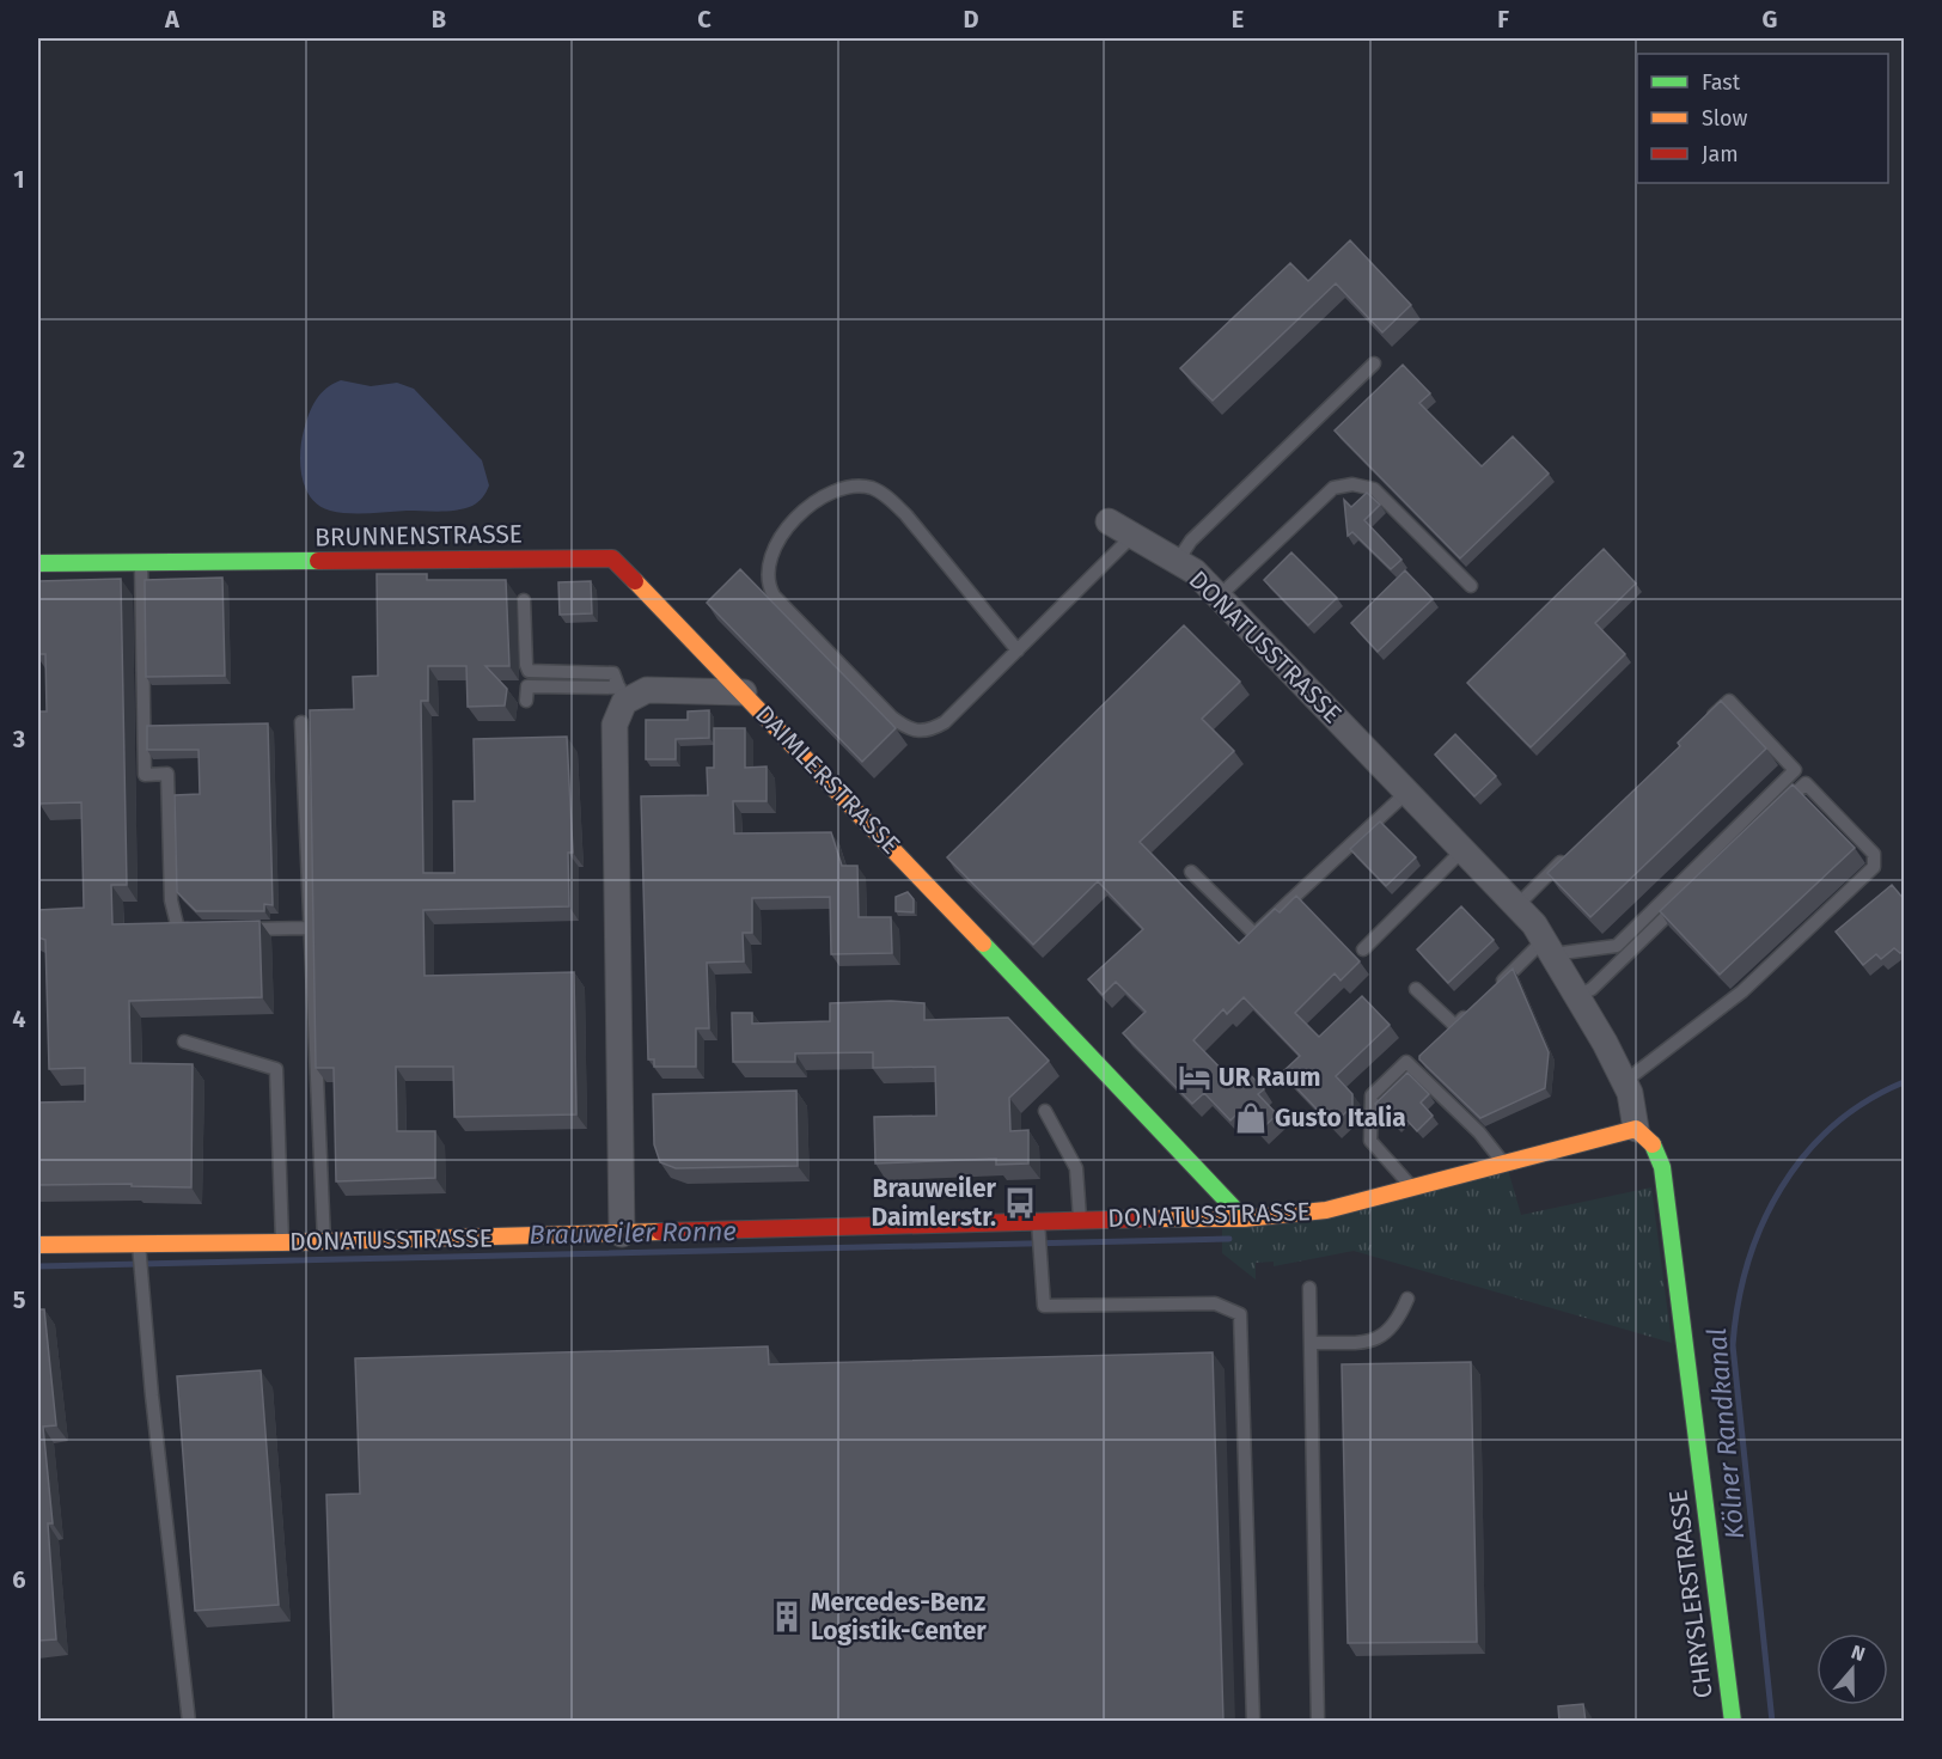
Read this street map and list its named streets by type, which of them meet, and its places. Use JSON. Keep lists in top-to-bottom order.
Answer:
{
  "streets": {
    "street": [
      "BRUNNENSTRASSE",
      "DONATUSSTRASSE",
      "DAIMLERSTRASSE",
      "CHRYSLERSTRASSE"
    ]
  },
  "crossings": [
    ["BRUNNENSTRASSE", "DAIMLERSTRASSE"],
    ["DONATUSSTRASSE", "DAIMLERSTRASSE"],
    ["DONATUSSTRASSE", "CHRYSLERSTRASSE"]
  ],
  "water": ["Brauweiler Ronne", "Kölner Randkanal"],
  "places": {
    "hotel": ["UR Raum"],
    "shop": ["Gusto Italia"],
    "bus stop": ["Brauweiler Daimlerstr."],
    "building": ["Mercedes-Benz Logistik-Center"]
  },
  "legend": ["Fast", "Slow", "Jam"],
  "north": "top",
  "grid": {
    "columns": [
      "A",
      "B",
      "C",
      "D",
      "E",
      "F",
      "G"
    ],
    "rows": [
      "1",
      "2",
      "3",
      "4",
      "5",
      "6"
    ]
  }
}
